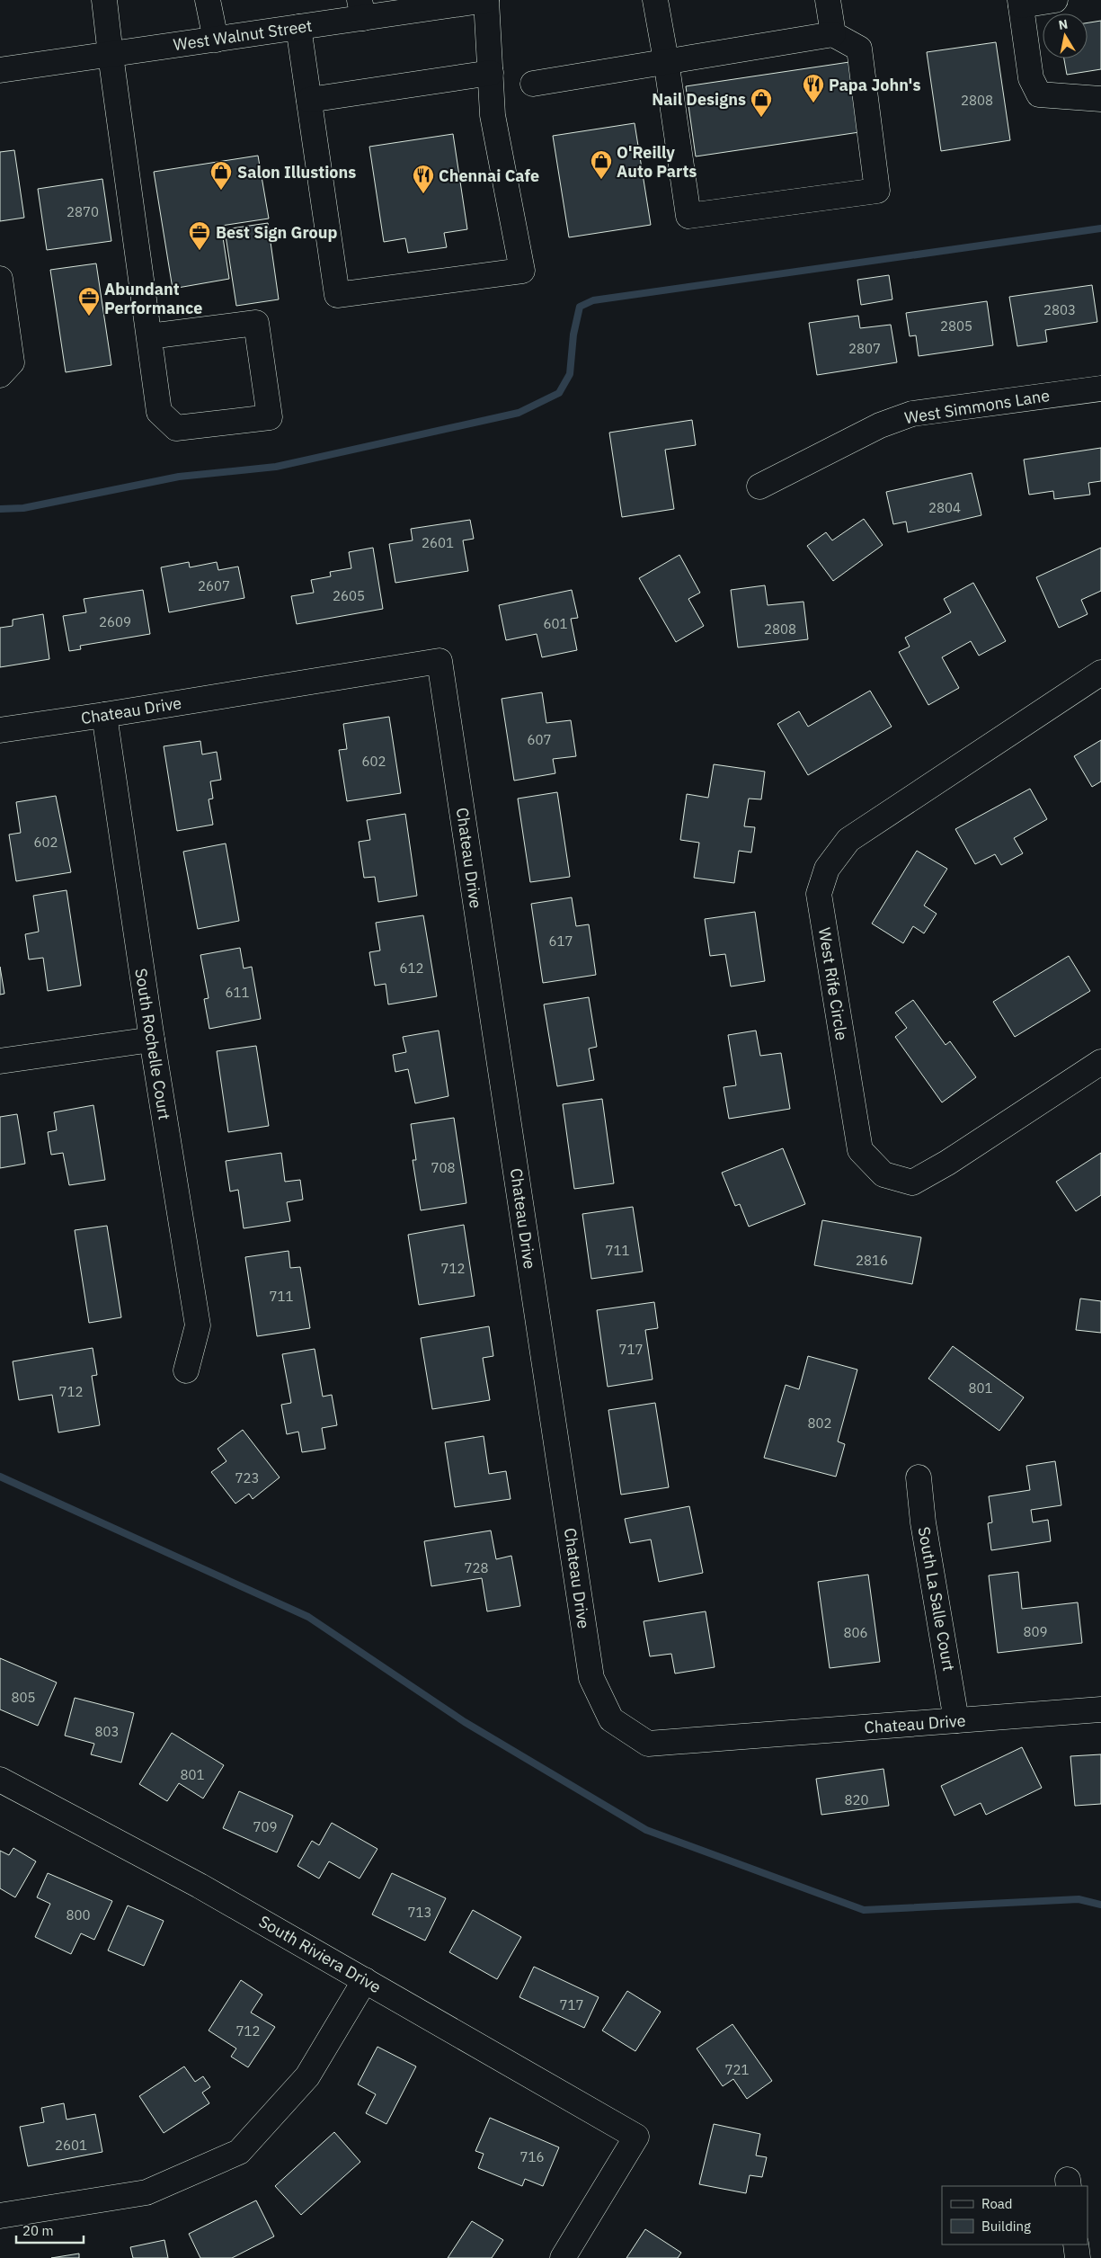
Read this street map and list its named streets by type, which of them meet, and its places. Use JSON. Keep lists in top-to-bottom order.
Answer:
{
  "streets": {
    "street": [
      "West Walnut Street",
      "West Simmons Lane",
      "Chateau Drive",
      "West Rife Circle",
      "South Rochelle Court",
      "South La Salle Court",
      "South Riviera Drive"
    ]
  },
  "crossings": [
    ["Chateau Drive", "South Rochelle Court"],
    ["Chateau Drive", "South La Salle Court"]
  ],
  "places": {
    "restaurant": ["Papa John's", "Chennai Cafe"],
    "shop": ["Nail Designs", "O'Reilly Auto Parts", "Salon Illustions"],
    "office": ["Best Sign Group", "Abundant Performance"]
  },
  "house_numbers": [
    "2808",
    "2870",
    "2803",
    "2805",
    "2807",
    "2804",
    "2601",
    "2607",
    "2605",
    "2609",
    "601",
    "2808",
    "607",
    "602",
    "602",
    "617",
    "612",
    "611",
    "708",
    "711",
    "2816",
    "712",
    "711",
    "717",
    "801",
    "712",
    "802",
    "723",
    "728",
    "809",
    "806",
    "805",
    "803",
    "801",
    "820",
    "709",
    "713",
    "800",
    "717",
    "712",
    "721",
    "2601",
    "716"
  ],
  "legend": ["Road", "Building"],
  "scale_bar": "20 m",
  "north": "top"
}
